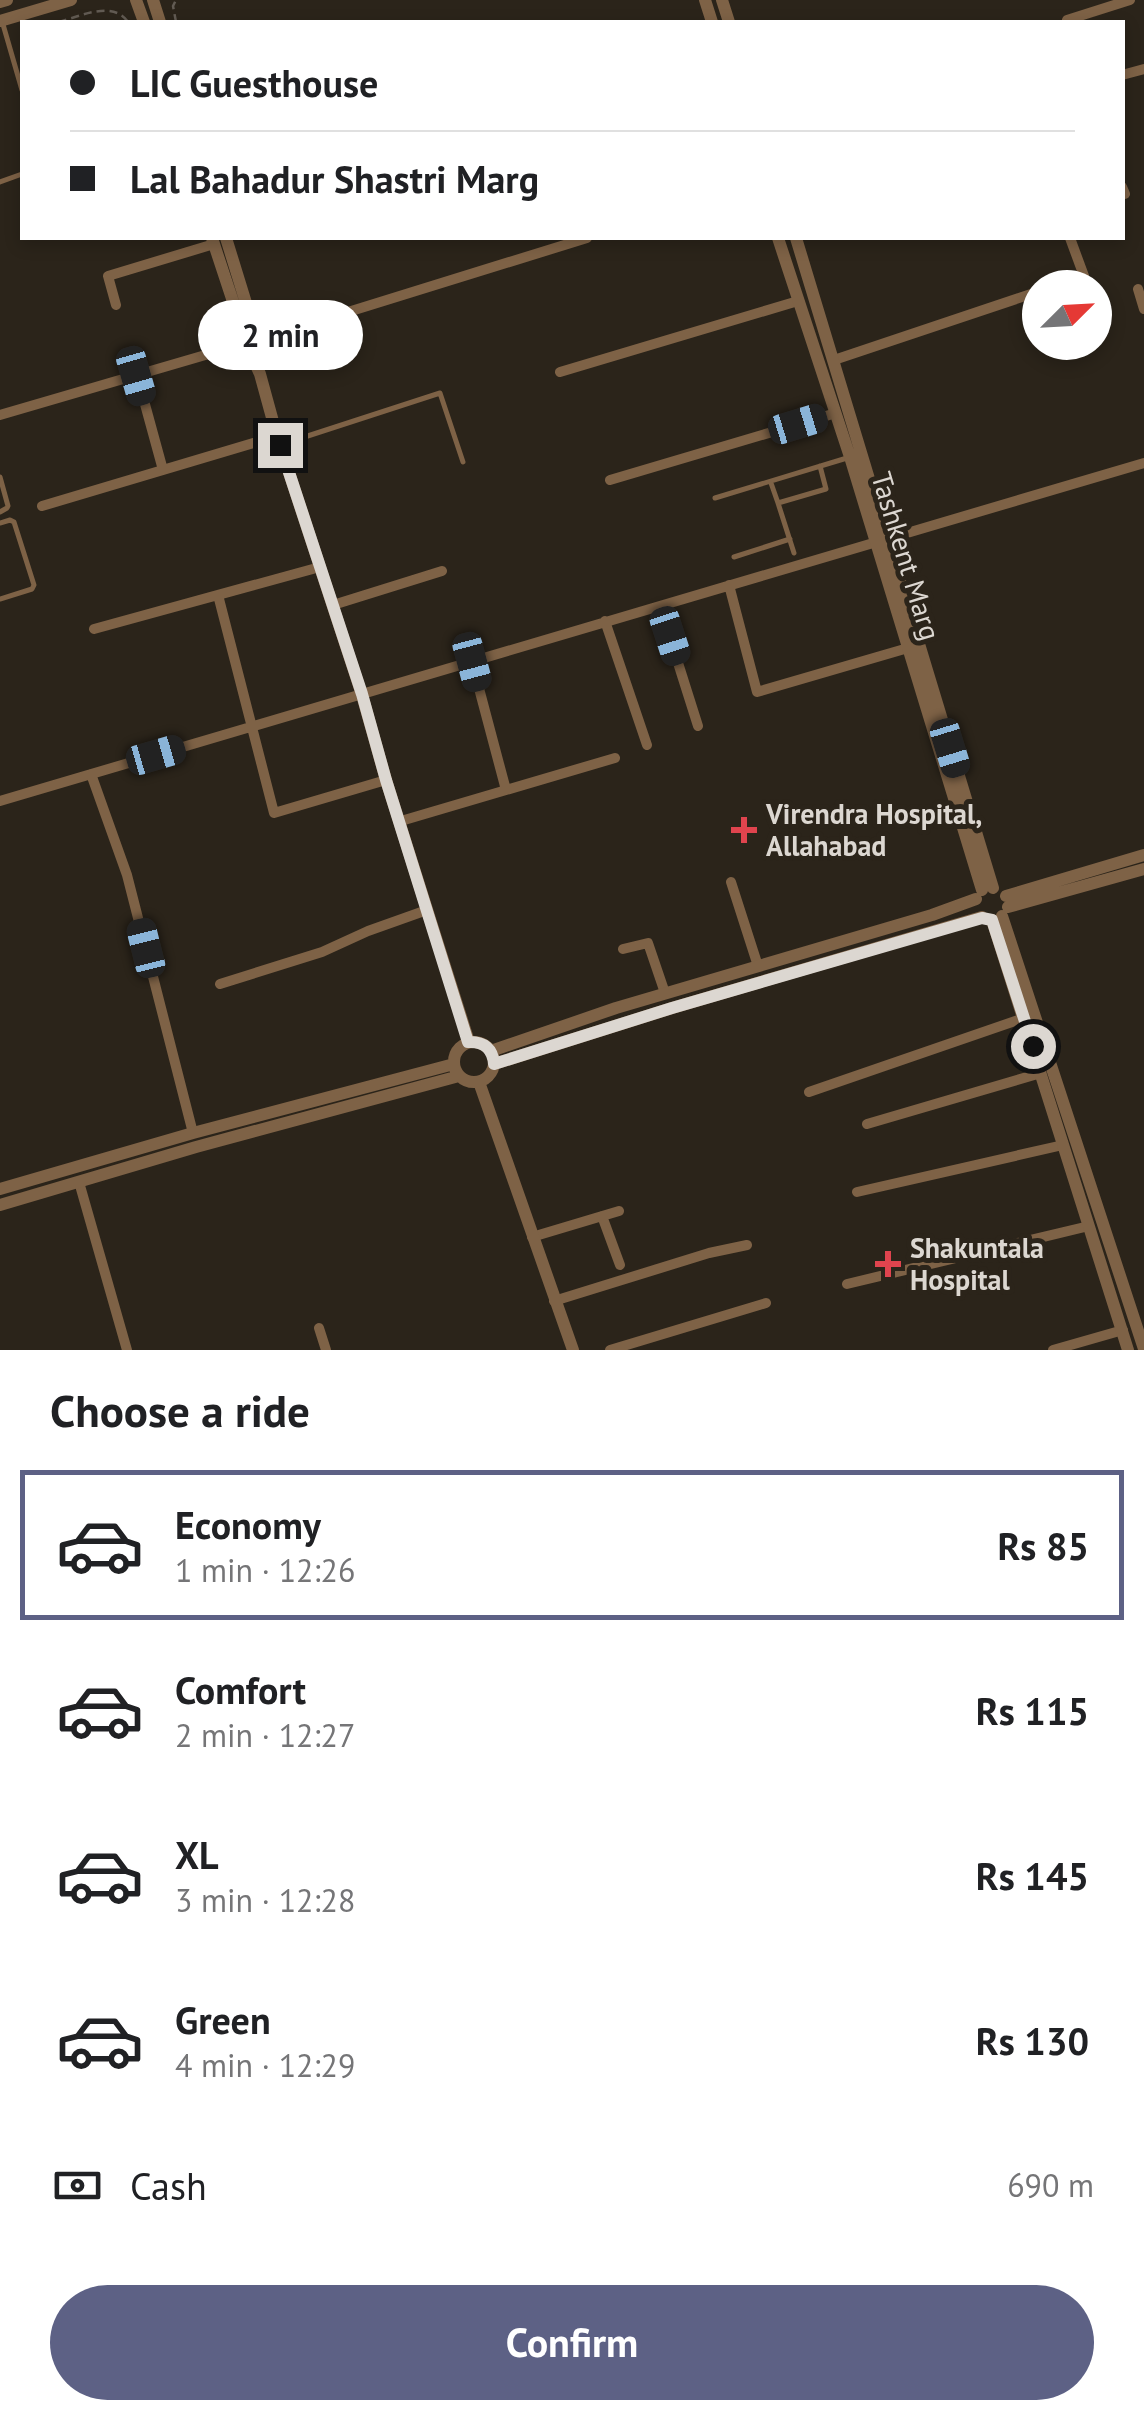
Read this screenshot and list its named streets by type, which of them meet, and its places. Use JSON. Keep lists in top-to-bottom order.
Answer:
{
  "streets": {
    "street": ["Tashkent Marg"]
  },
  "places": {
    "health": ["Virendra Hospital, Allahabad", "Shakuntala Hospital"]
  },
  "north": "top right",
  "page": {
    "banner": ["LIC Guesthouse", "Lal Bahadur Shastri Marg"],
    "bubble": "2 min",
    "heading": "Choose a ride",
    "list": [
      {
        "name": "Economy",
        "note": "1 min · 12:26",
        "value": "Rs 85"
      },
      {
        "name": "Comfort",
        "note": "2 min · 12:27",
        "value": "Rs 115"
      },
      {
        "name": "XL",
        "note": "3 min · 12:28",
        "value": "Rs 145"
      },
      {
        "name": "Green",
        "note": "4 min · 12:29",
        "value": "Rs 130"
      }
    ],
    "pay": ["Cash", "690 m"],
    "buttons": "Confirm"
  }
}
